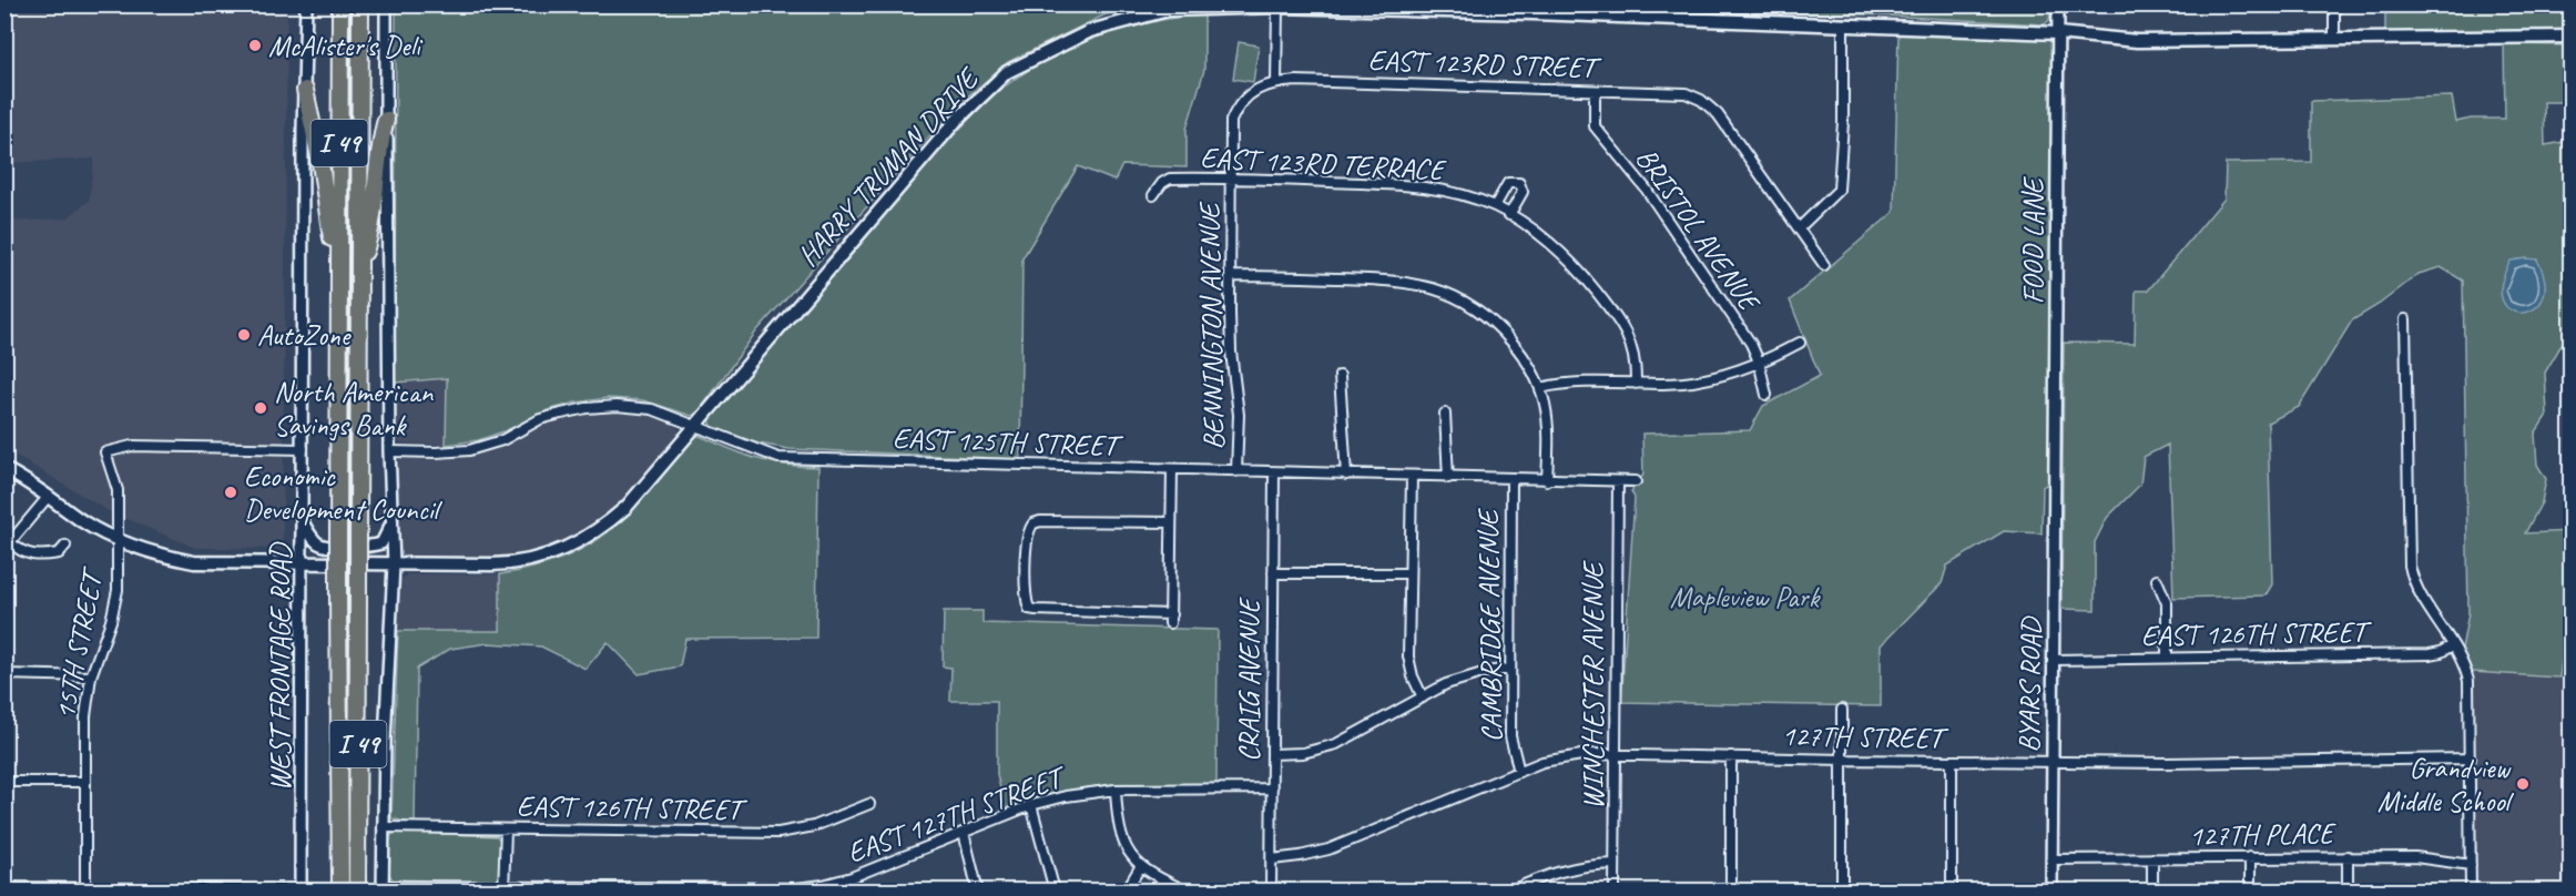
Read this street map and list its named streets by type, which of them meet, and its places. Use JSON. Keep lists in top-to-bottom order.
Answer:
{
  "streets": {
    "highway": ["I 49"],
    "main road": ["HARRY TRUMAN DRIVE"],
    "street": [
      "EAST 123RD STREET",
      "EAST 123RD TERRACE",
      "BRISTOL AVENUE",
      "FOOD LANE",
      "BENNINGTON AVENUE",
      "EAST 125TH STREET",
      "CAMBRIDGE AVENUE",
      "EAST 126TH STREET",
      "15TH STREET",
      "WEST FRONTAGE ROAD",
      "CRAIG AVENUE",
      "BYARS ROAD",
      "WINCHESTER AVENUE",
      "127TH STREET",
      "EAST 127TH STREET",
      "127TH PLACE"
    ]
  },
  "crossings": [
    ["EAST 123RD STREET", "BRISTOL AVENUE"],
    ["EAST 123RD STREET", "BENNINGTON AVENUE"],
    ["EAST 123RD TERRACE", "BENNINGTON AVENUE"],
    ["HARRY TRUMAN DRIVE", "FOOD LANE"],
    ["HARRY TRUMAN DRIVE", "EAST 125TH STREET"],
    ["HARRY TRUMAN DRIVE", "15TH STREET"],
    ["HARRY TRUMAN DRIVE", "WEST FRONTAGE ROAD"],
    ["FOOD LANE", "BYARS ROAD"],
    ["BENNINGTON AVENUE", "EAST 125TH STREET"],
    ["EAST 125TH STREET", "CAMBRIDGE AVENUE"],
    ["EAST 125TH STREET", "CRAIG AVENUE"],
    ["EAST 125TH STREET", "WINCHESTER AVENUE"],
    ["CAMBRIDGE AVENUE", "127TH STREET"],
    ["EAST 126TH STREET", "BYARS ROAD"],
    ["15TH STREET", "WEST FRONTAGE ROAD"],
    ["CRAIG AVENUE", "127TH STREET"],
    ["CRAIG AVENUE", "EAST 127TH STREET"],
    ["BYARS ROAD", "127TH STREET"],
    ["BYARS ROAD", "127TH PLACE"],
    ["WINCHESTER AVENUE", "127TH STREET"]
  ],
  "parks": ["Mapleview Park"],
  "places": [
    "McAlister's Deli",
    "AutoZone",
    "North American Savings Bank",
    "Economic Development Council",
    "Grandview Middle School"
  ]
}
